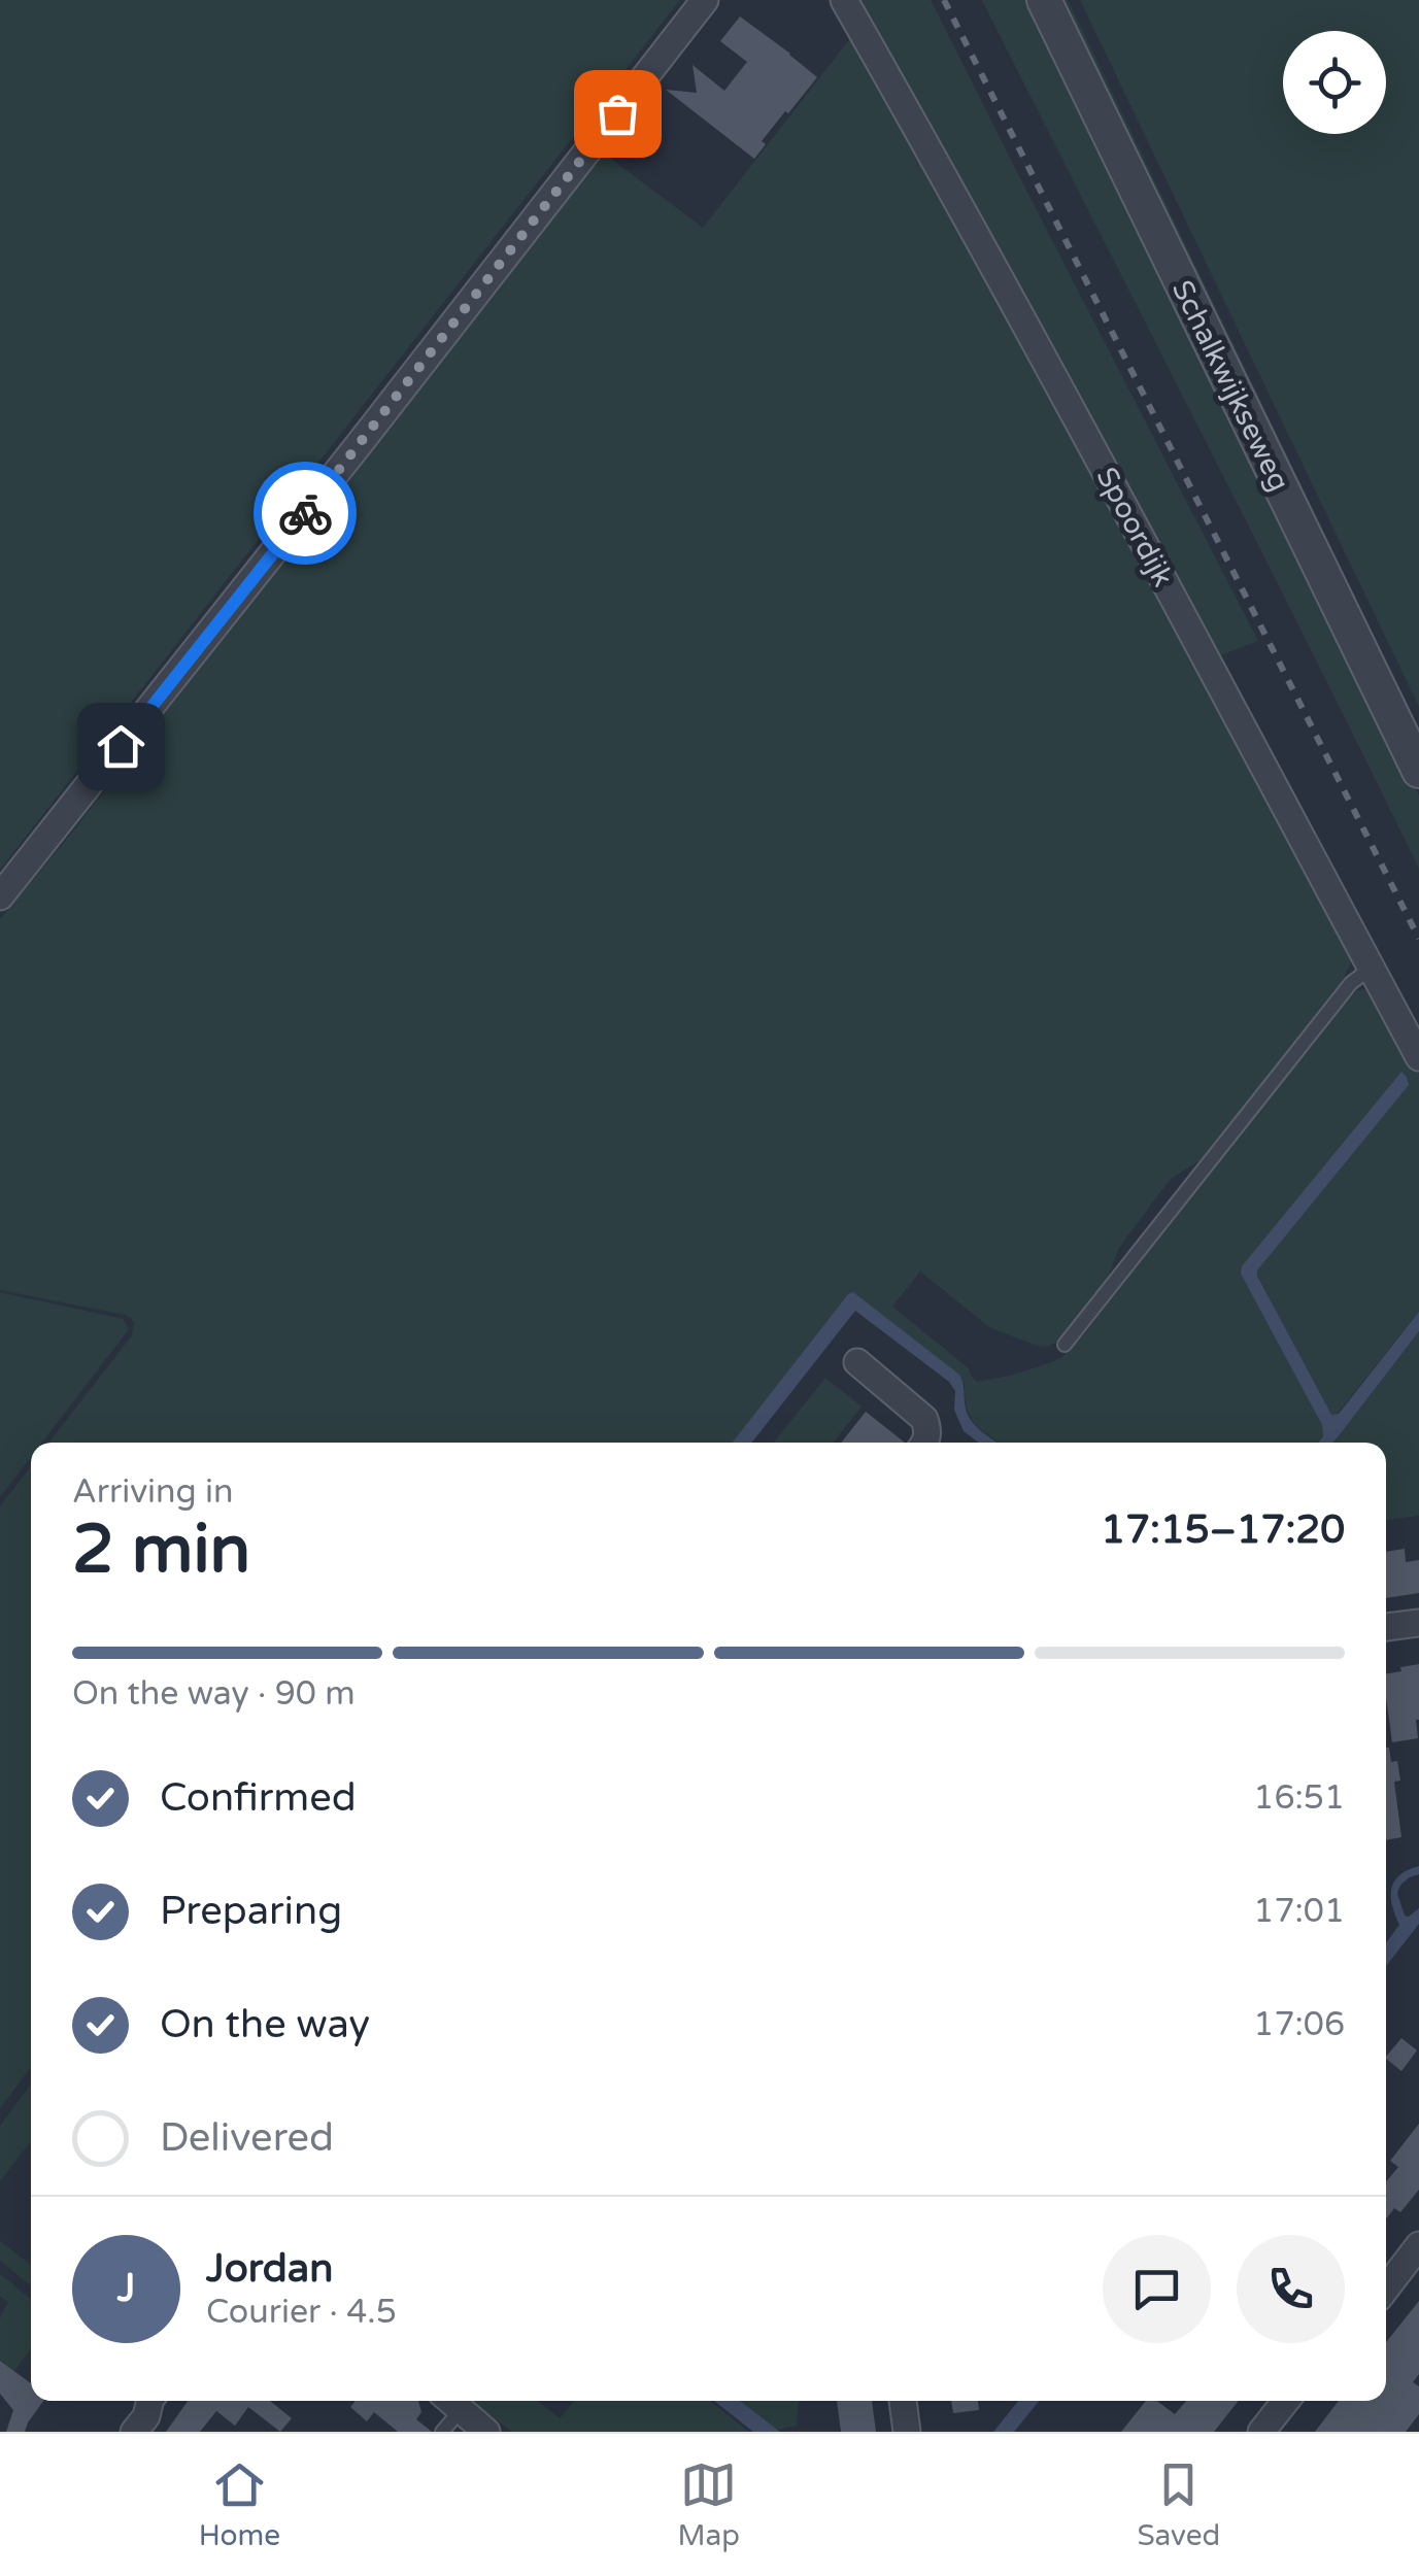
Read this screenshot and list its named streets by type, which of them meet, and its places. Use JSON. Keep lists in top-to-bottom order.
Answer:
{
  "streets": {
    "street": ["Schalkwijkseweg", "Spoordijk"]
  },
  "page": {
    "heading": ["2 min", "Arriving in", "17:15–17:20"],
    "panel": ["Jordan", "Courier · 4.5"],
    "bar": "On the way · 90 m",
    "list": [
      ["Confirmed", "16:51"],
      ["Preparing", "17:01"],
      ["On the way", "17:06"],
      "Delivered"
    ],
    "round": "J",
    "tabs": ["Home", "Map", "Saved"]
  }
}
